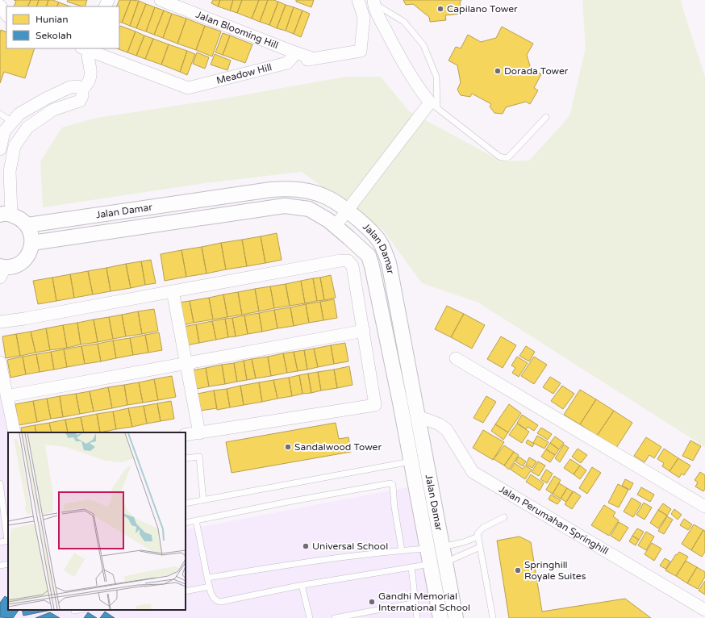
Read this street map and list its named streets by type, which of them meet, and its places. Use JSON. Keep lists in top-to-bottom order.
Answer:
{
  "streets": {
    "street": [
      "Jalan Blooming Hill",
      "Meadow Hill",
      "Jalan Damar",
      "Jalan Perumahan Springhill"
    ]
  },
  "crossings": [
    ["Jalan Blooming Hill", "Meadow Hill"],
    ["Jalan Damar", "Jalan Perumahan Springhill"]
  ],
  "places": [
    "Capilano Tower",
    "Dorada Tower",
    "Sandalwood Tower",
    "Universal School",
    "Springhill Royale Suites",
    "Gandhi Memorial International School"
  ],
  "legend": ["Hunian", "Sekolah"]
}
